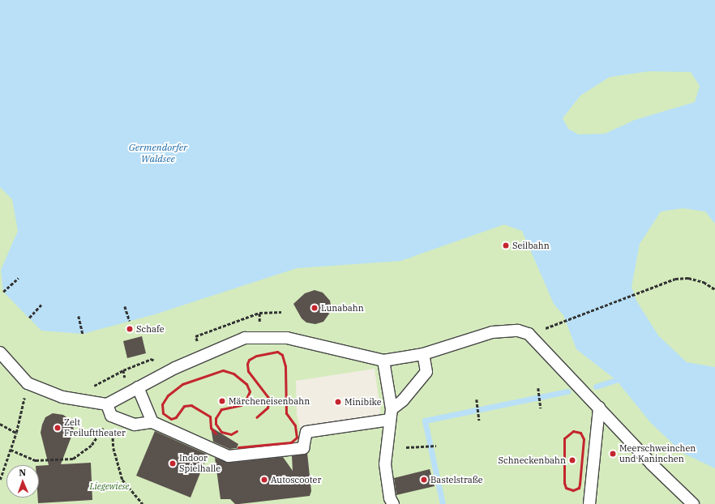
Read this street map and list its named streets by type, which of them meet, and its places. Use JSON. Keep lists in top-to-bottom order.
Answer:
{
  "water": ["Germendorfer Waldsee"],
  "parks": ["Liegewiese"],
  "places": [
    "Seilbahn",
    "Lunabahn",
    "Schafe",
    "Märcheneisenbahn",
    "Minibike",
    "Zelt Freilufttheater",
    "Meerschweinchen und Kaninchen",
    "Schneckenbahn",
    "Indoor Spielhalle",
    "Autoscooter",
    "Bastelstraße"
  ],
  "north": "top"
}
